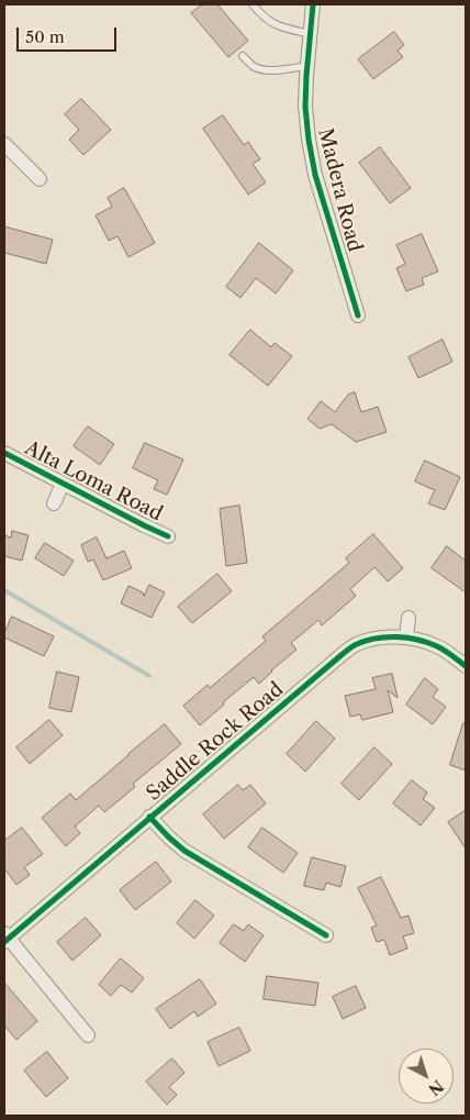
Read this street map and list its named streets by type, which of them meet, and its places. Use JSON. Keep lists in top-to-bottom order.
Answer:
{
  "streets": {
    "street": ["Madera Road", "Alta Loma Road", "Saddle Rock Road"]
  },
  "scale_bar": "50 m",
  "north": "bottom right"
}
